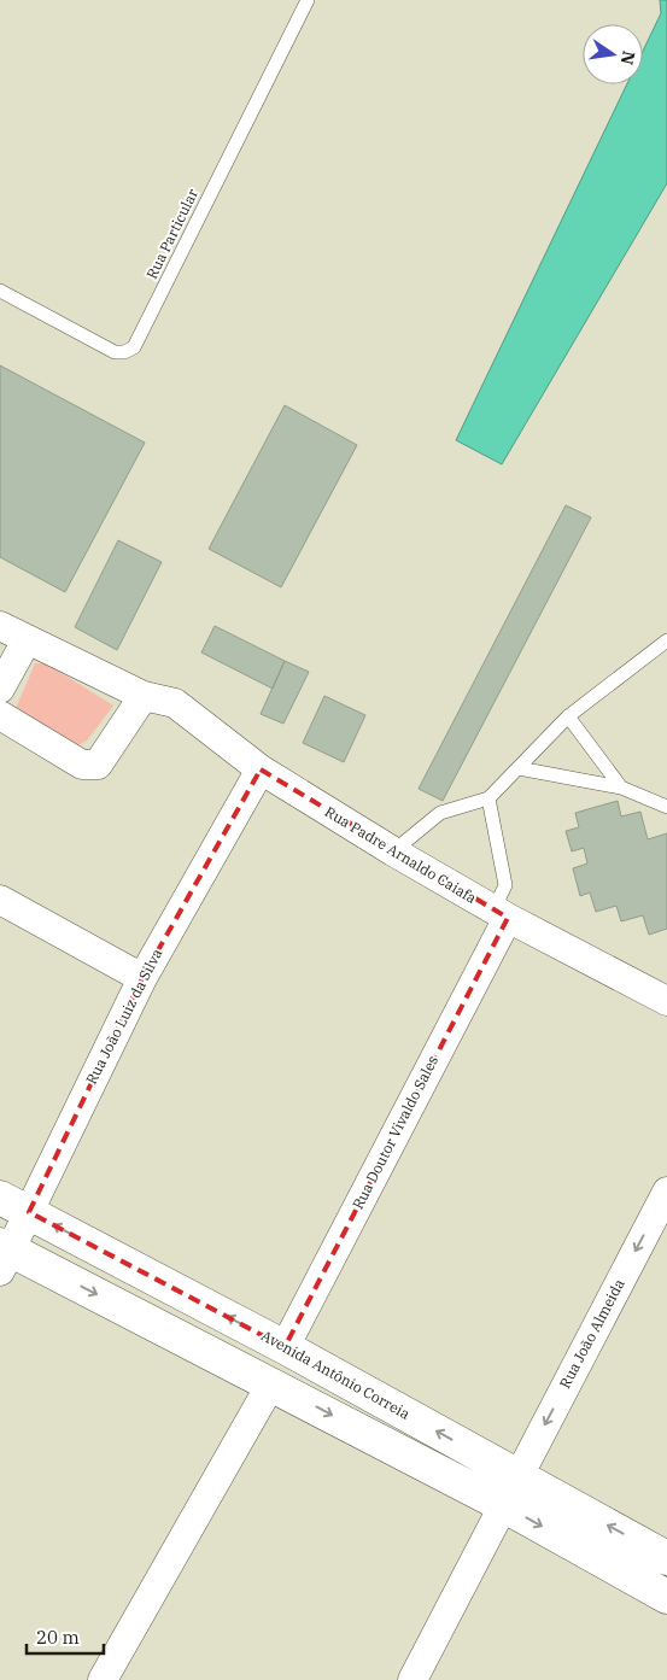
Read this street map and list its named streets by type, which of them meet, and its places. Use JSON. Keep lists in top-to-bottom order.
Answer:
{
  "streets": {
    "street": [
      "Rua Padre Arnaldo Caiafa",
      "Rua João Luiz da Silva",
      "Rua Doutor Vivaldo Sales",
      "Rua João Almeida",
      "Avenida Antônio Correia"
    ],
    "lane": ["Rua Particular"]
  },
  "crossings": [
    ["Rua Padre Arnaldo Caiafa", "Rua João Luiz da Silva"],
    ["Rua Padre Arnaldo Caiafa", "Rua Doutor Vivaldo Sales"],
    ["Rua João Luiz da Silva", "Avenida Antônio Correia"],
    ["Rua Doutor Vivaldo Sales", "Avenida Antônio Correia"],
    ["Rua João Almeida", "Avenida Antônio Correia"]
  ],
  "one_way": ["Rua João Almeida"],
  "scale_bar": "20 m",
  "north": "right"
}
